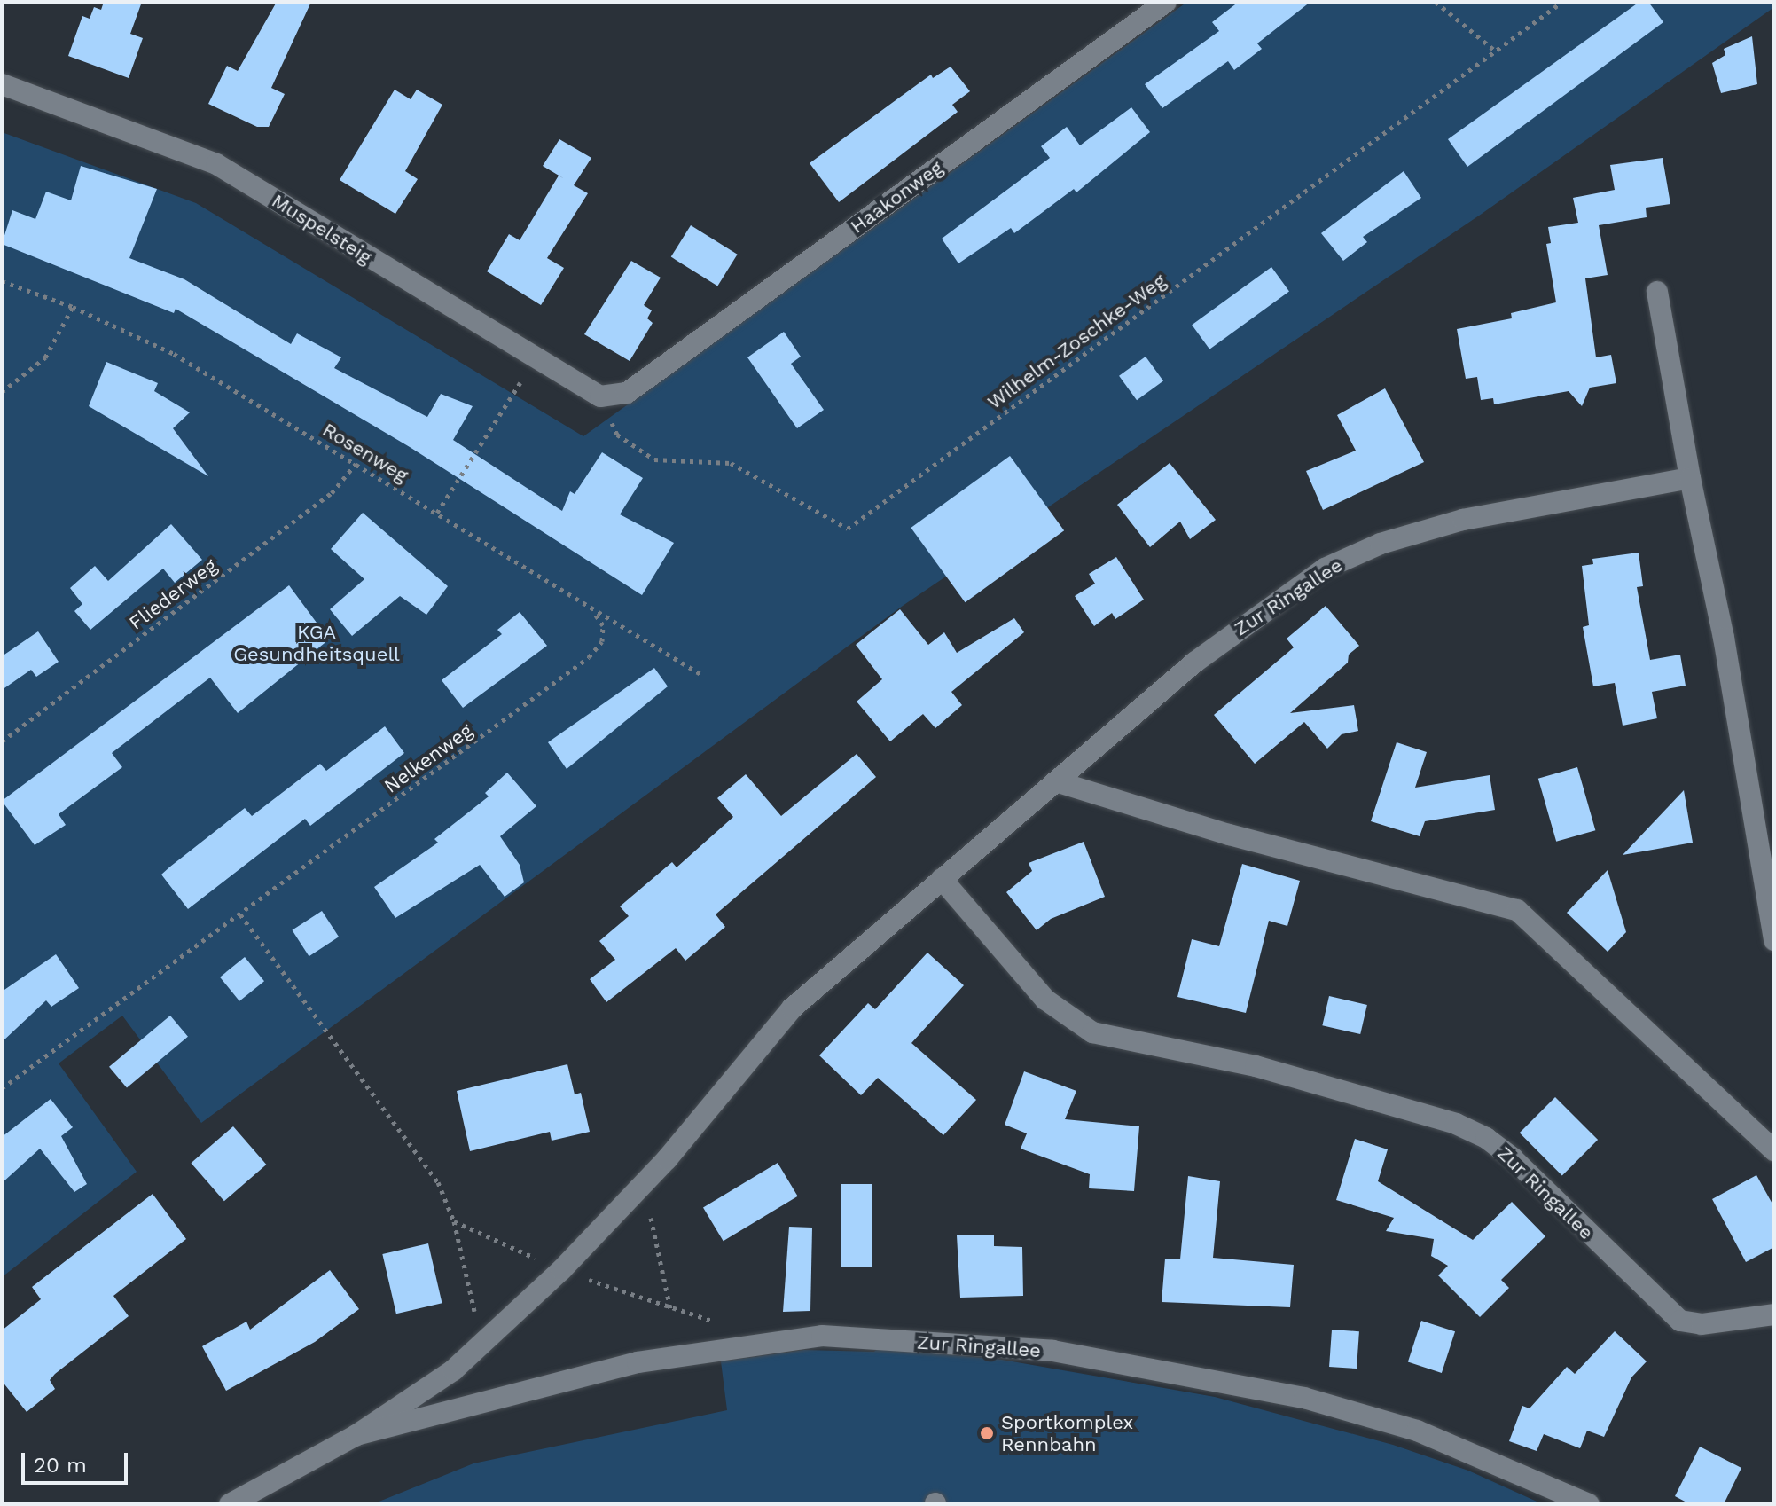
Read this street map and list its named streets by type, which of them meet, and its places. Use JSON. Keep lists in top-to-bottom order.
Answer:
{
  "streets": {
    "street": ["Haakonweg", "Muspelsteig", "Zur Ringallee"],
    "path": [
      "Wilhelm-Zoschke-Weg",
      "Rosenweg",
      "Fliederweg",
      "Nelkenweg"
    ]
  },
  "crossings": [
    ["Haakonweg", "Muspelsteig"],
    ["Haakonweg", "Wilhelm-Zoschke-Weg"],
    ["Muspelsteig", "Wilhelm-Zoschke-Weg"],
    ["Rosenweg", "Fliederweg"],
    ["Rosenweg", "Nelkenweg"]
  ],
  "parks": ["KGA Gesundheitsquell"],
  "places": ["Sportkomplex Rennbahn"],
  "scale_bar": "20 m"
}
